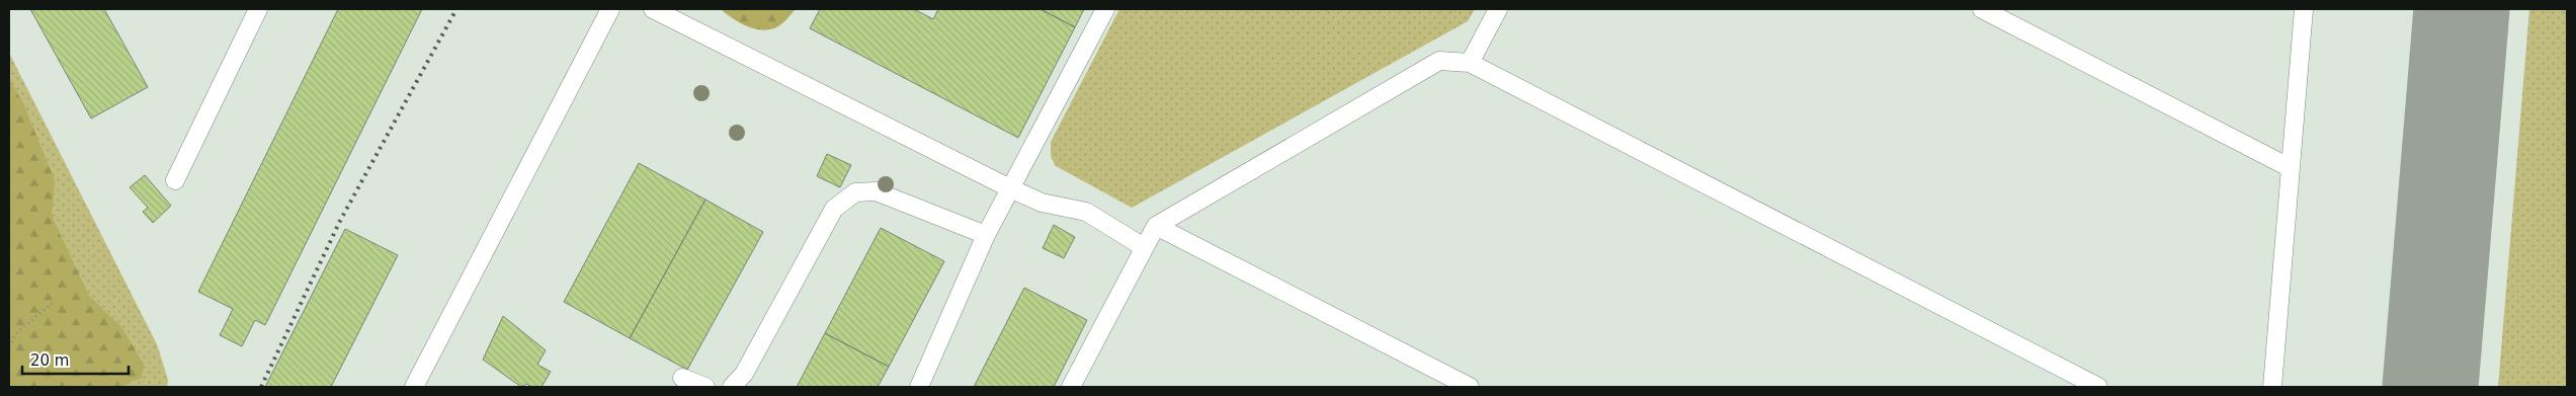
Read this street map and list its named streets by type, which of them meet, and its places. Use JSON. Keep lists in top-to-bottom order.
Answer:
{
  "scale_bar": "20 m"
}
